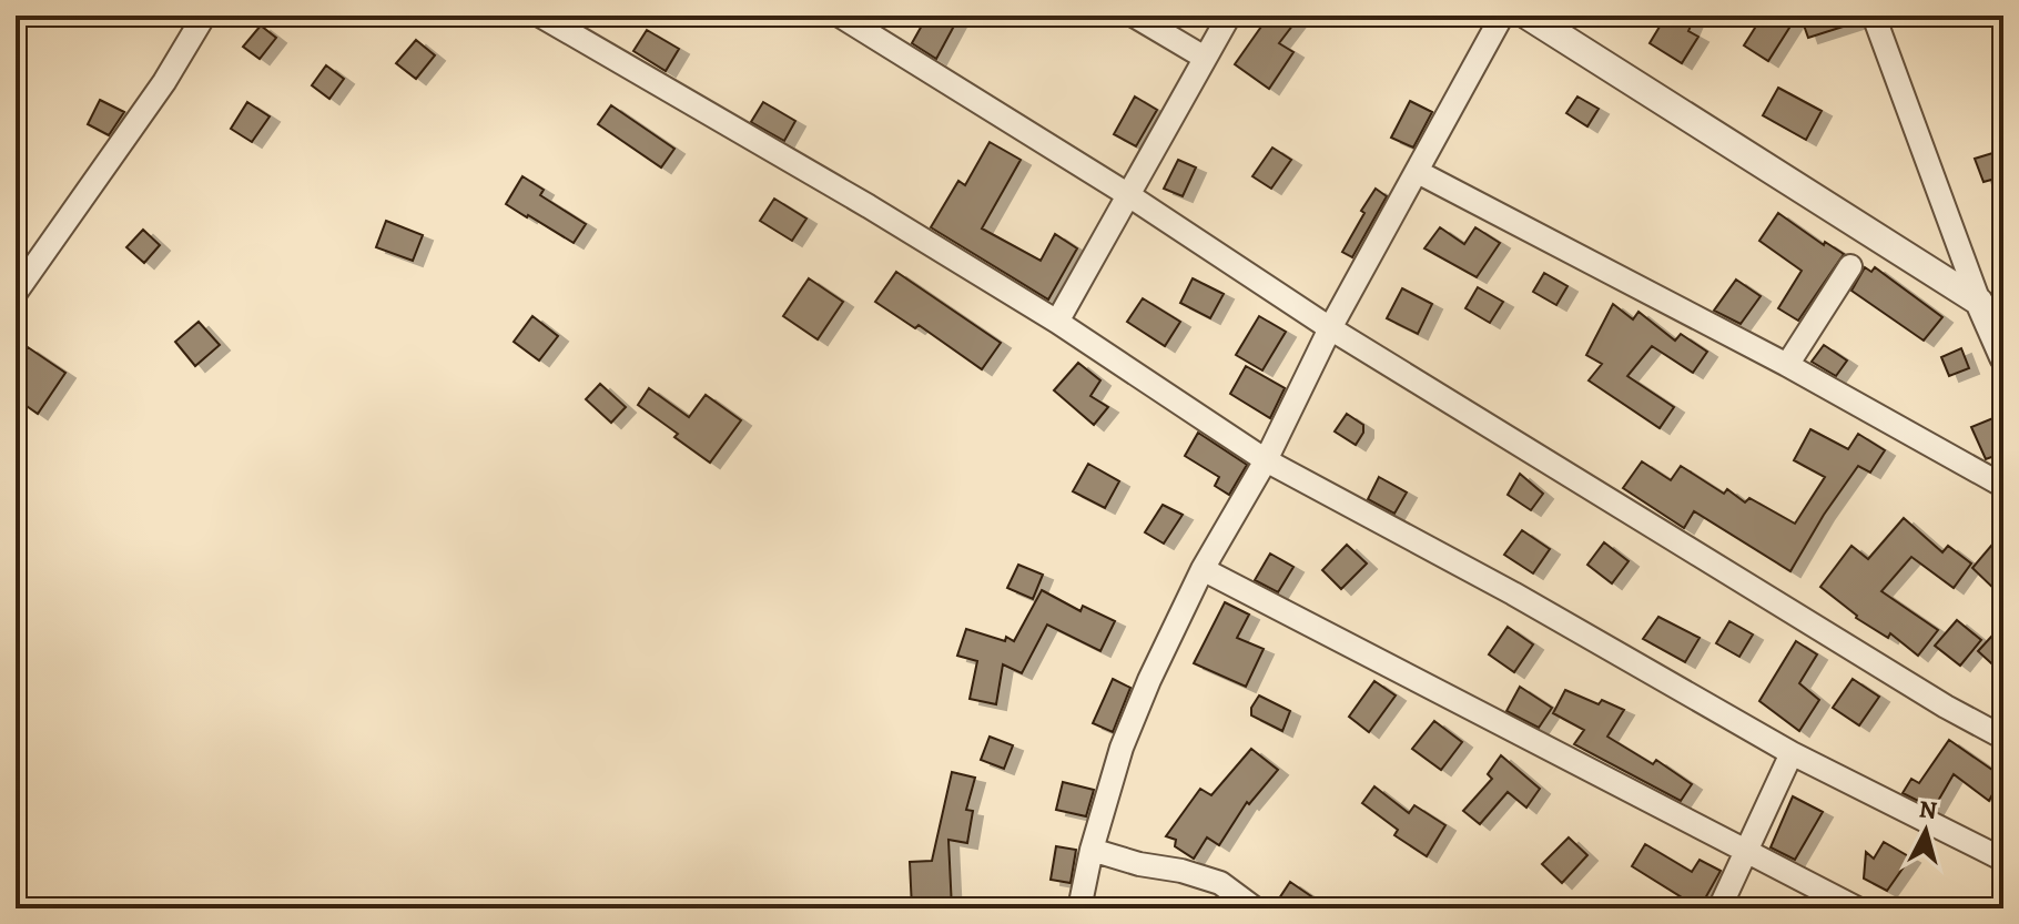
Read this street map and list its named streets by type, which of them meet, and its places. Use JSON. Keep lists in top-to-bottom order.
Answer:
{
  "north": "top"
}
